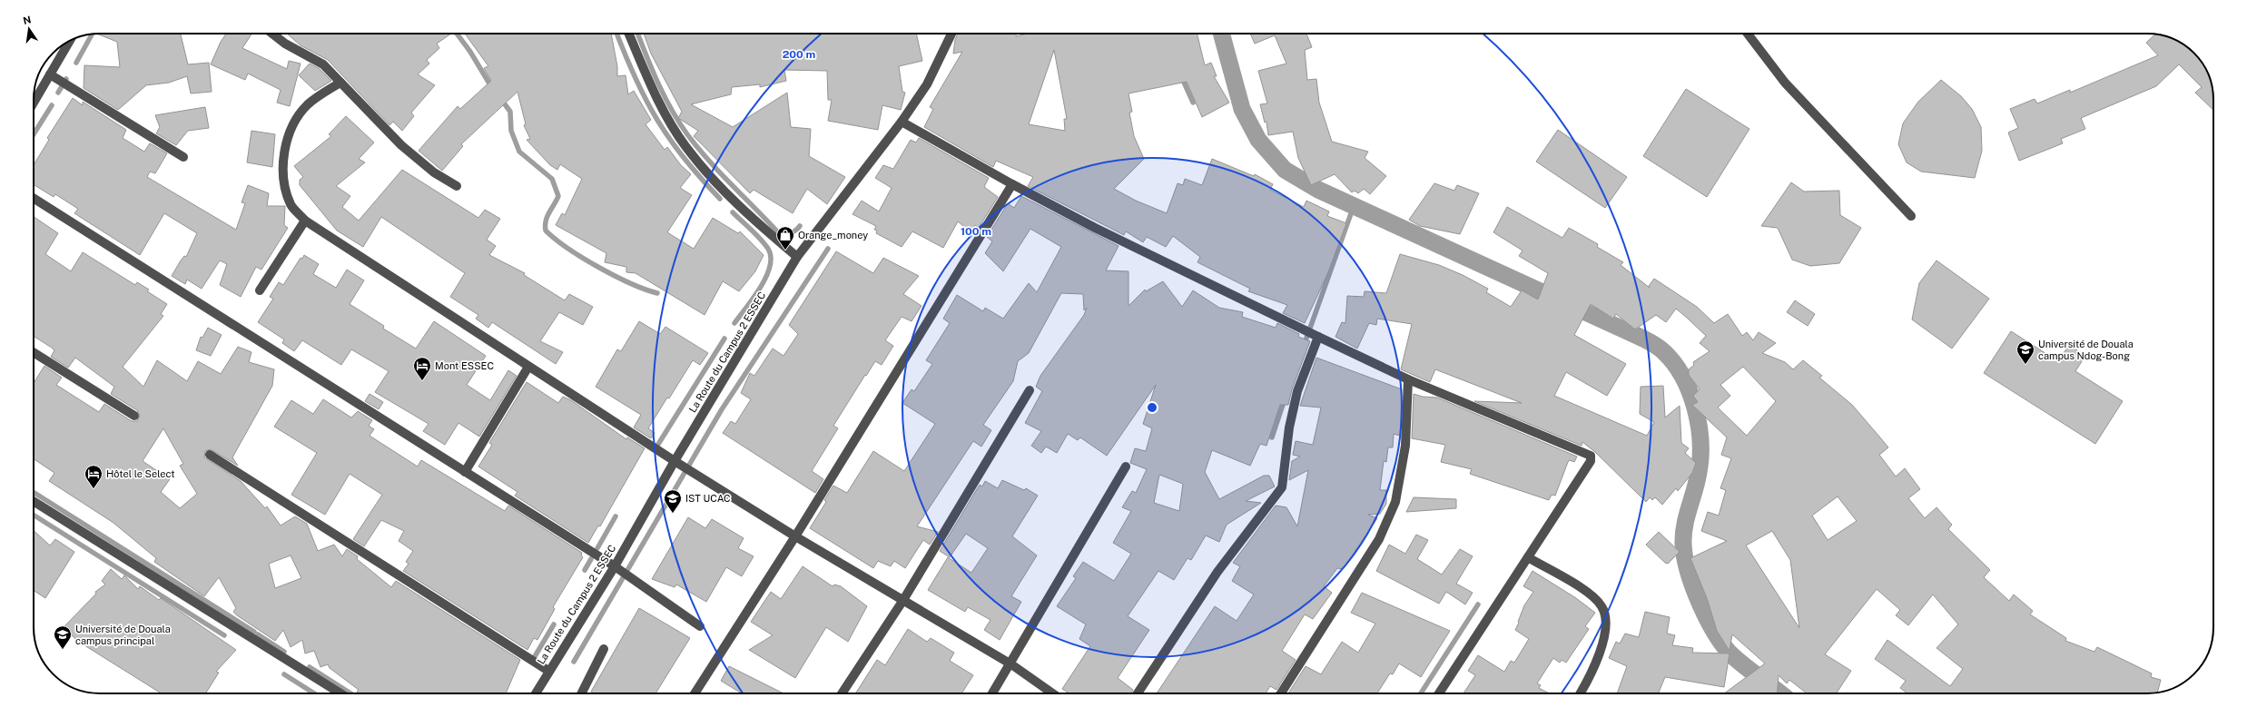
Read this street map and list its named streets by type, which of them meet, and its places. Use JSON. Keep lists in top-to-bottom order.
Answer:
{
  "streets": {
    "street": ["La Route du Campus 2 ESSEC"]
  },
  "places": {
    "shop": ["Orange_money"],
    "school or university": ["Université de Douala campus Ndog-Bong", "IST UCAC", "Université de Douala campus principal"],
    "hotel": ["Mont ESSEC", "Hôtel le Select"]
  },
  "north": "top",
  "rings": ["200 m", "100 m"]
}
